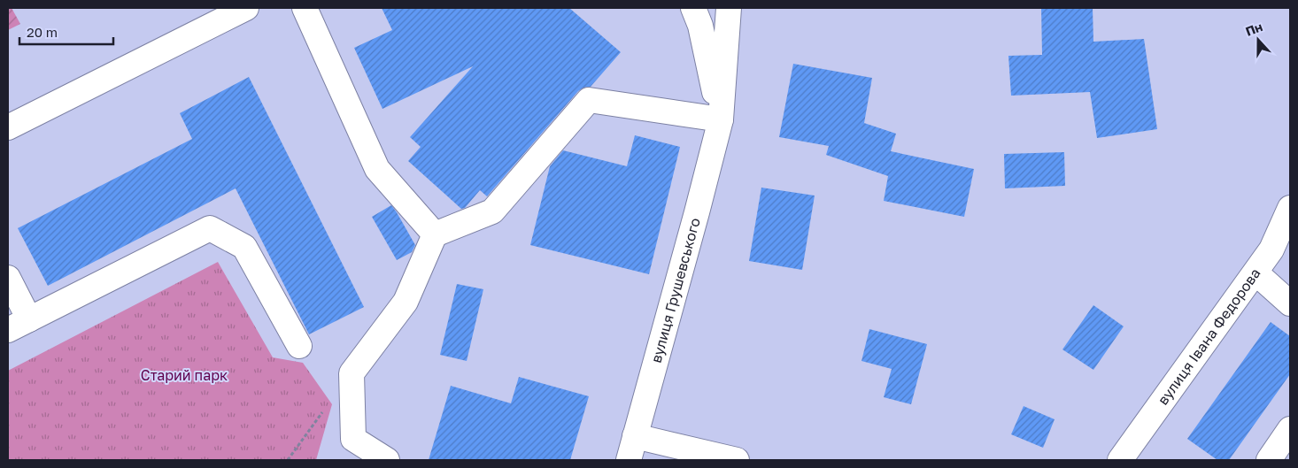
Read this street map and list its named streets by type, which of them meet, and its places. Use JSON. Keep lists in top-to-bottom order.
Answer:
{
  "streets": {
    "main road": ["вулиця Грушевського", "вулиця Івана Федорова"]
  },
  "parks": ["Старий парк"],
  "scale_bar": "20 m",
  "north": "top"
}
